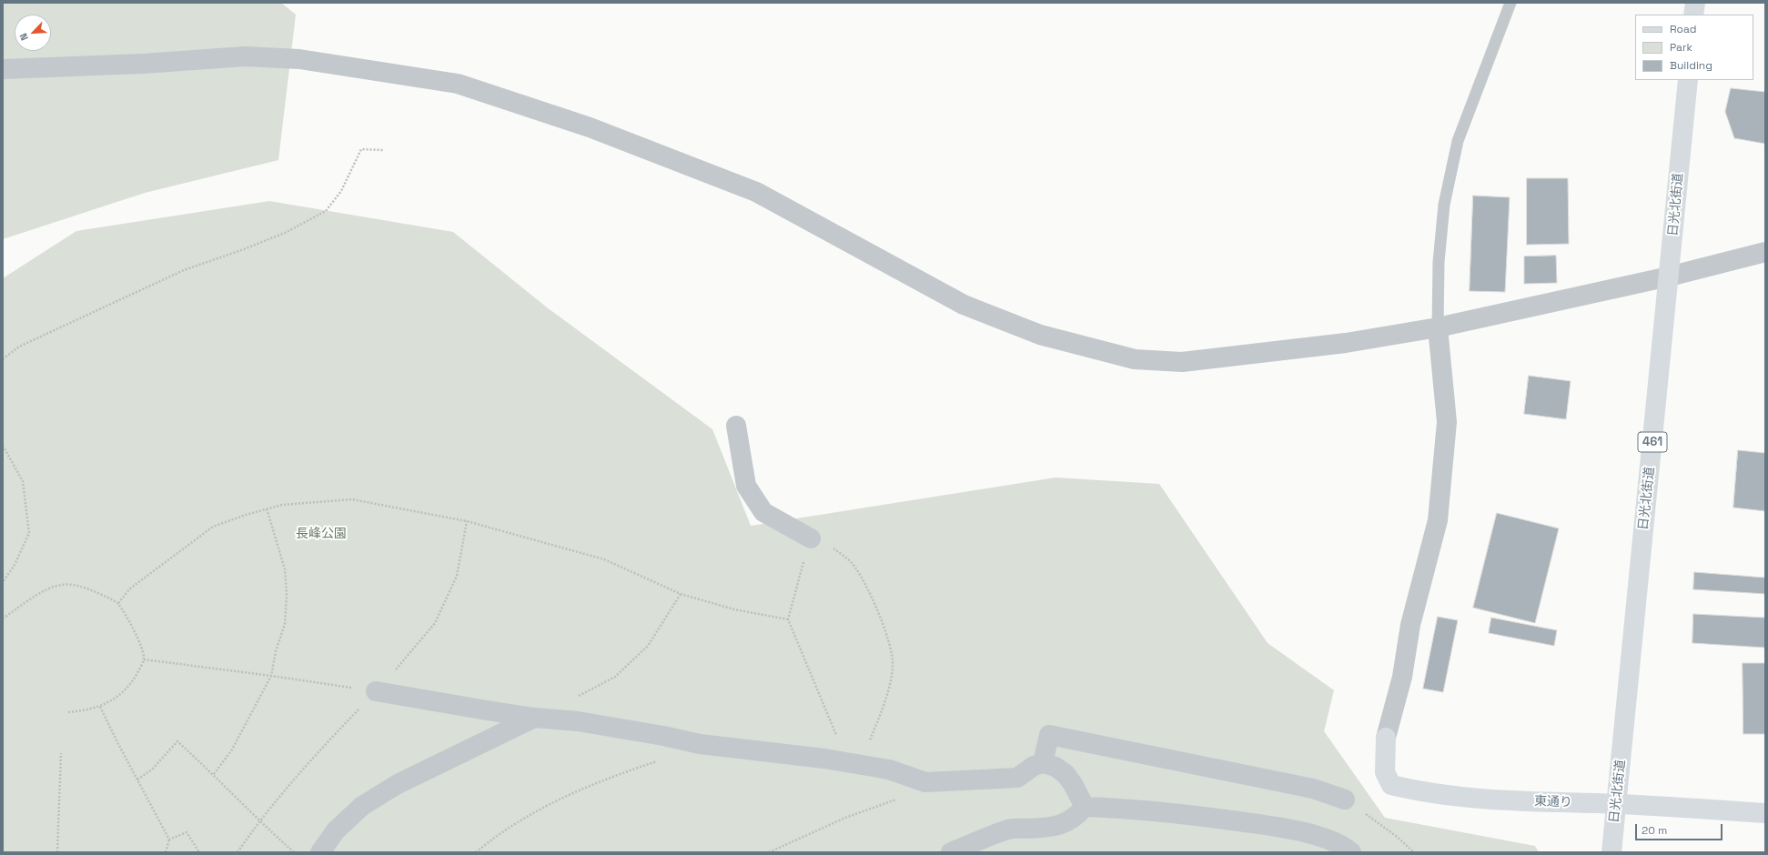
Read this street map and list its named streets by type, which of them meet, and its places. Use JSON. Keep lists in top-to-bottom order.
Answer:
{
  "streets": {
    "main road": ["日光北街道", "461", "東通り"]
  },
  "crossings": [
    ["日光北街道", "東通り"]
  ],
  "parks": ["長峰公園"],
  "legend": ["Road", "Park", "Building"],
  "scale_bar": "20 m",
  "north": "bottom left"
}
